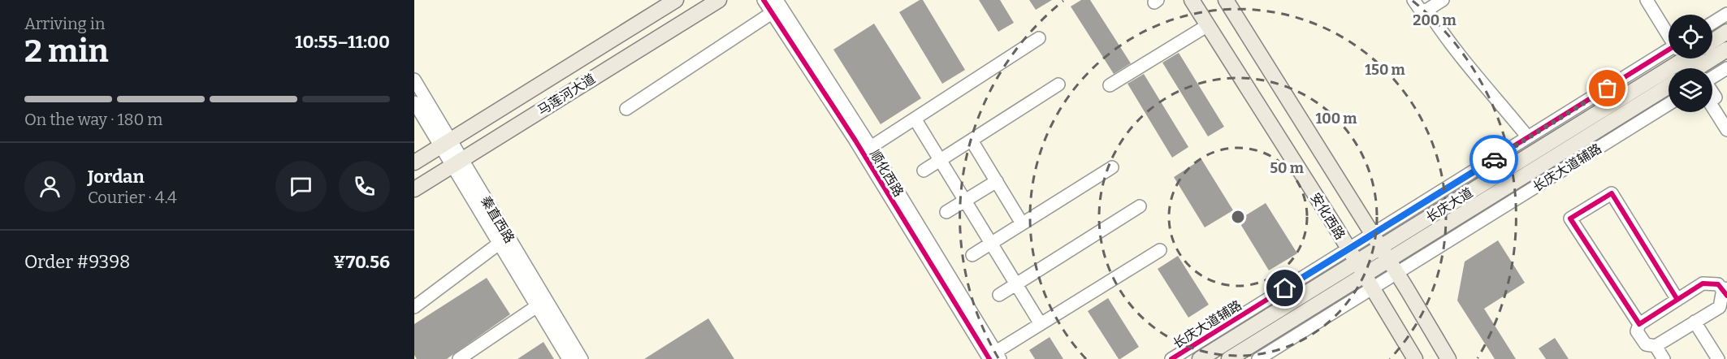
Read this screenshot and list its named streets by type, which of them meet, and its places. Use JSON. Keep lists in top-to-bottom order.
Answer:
{
  "streets": {
    "main road": ["马莲河大道", "长庆大道", "安化西路"],
    "street": ["长庆大道辅路", "顺化西路", "秦直西路"]
  },
  "crossings": [
    ["马莲河大道", "秦直西路"],
    ["长庆大道辅路", "长庆大道"],
    ["长庆大道辅路", "安化西路"],
    ["长庆大道", "安化西路"]
  ],
  "page": {
    "heading": ["2 min", "Arriving in", "10:55–11:00"],
    "panel": [
      "Jordan",
      "Courier · 4.4",
      "Order #9398",
      "¥70.56"
    ],
    "bar": "On the way · 180 m"
  },
  "rings": [
    "200 m",
    "150 m",
    "100 m",
    "50 m"
  ]
}
